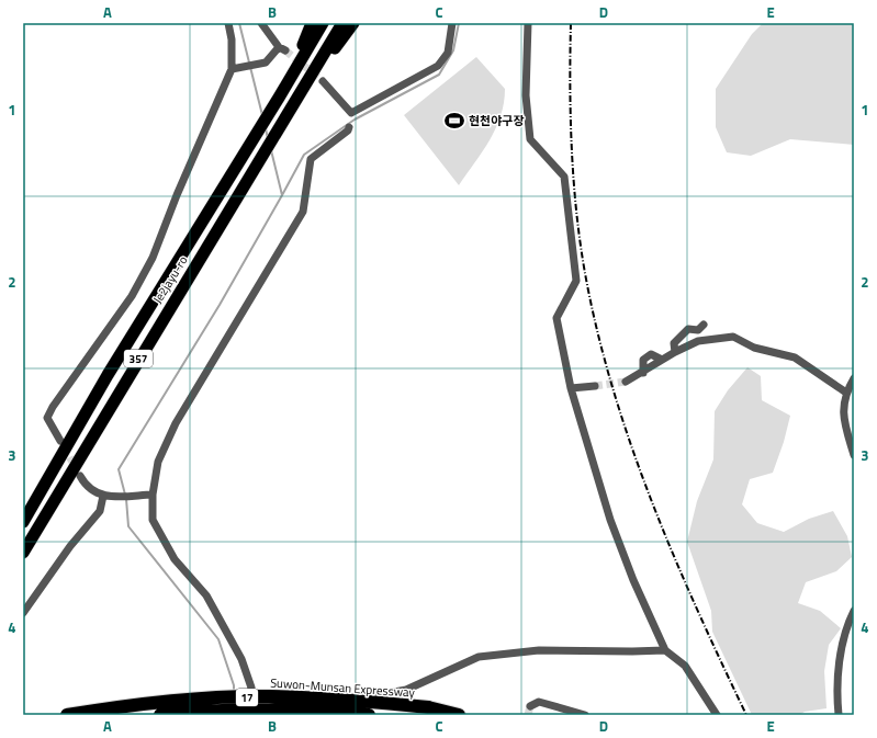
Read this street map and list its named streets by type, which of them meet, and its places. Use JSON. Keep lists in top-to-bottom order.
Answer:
{
  "streets": {
    "highway": [
      "Je2jayu-ro",
      "357",
      "Suwon-Munsan Expressway",
      "17"
    ]
  },
  "places": {
    "sports": ["현천야구장"]
  },
  "grid": {
    "columns": [
      "A",
      "B",
      "C",
      "D",
      "E"
    ],
    "rows": [
      "1",
      "2",
      "3",
      "4"
    ]
  }
}
